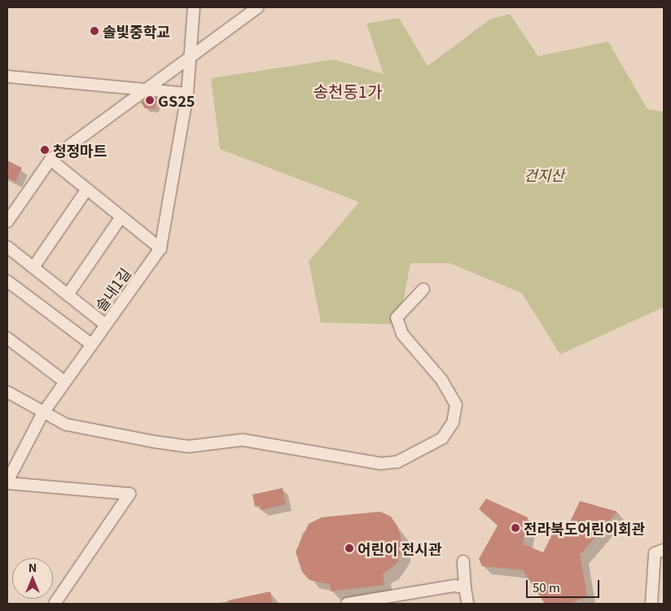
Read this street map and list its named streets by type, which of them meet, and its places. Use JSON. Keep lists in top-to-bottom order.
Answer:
{
  "streets": {
    "street": ["솔내1길"]
  },
  "districts": ["송천동1가"],
  "parks": ["건지산"],
  "places": [
    "솔빛중학교",
    "GS25",
    "청정마트",
    "전라북도어린이회관",
    "어린이 전시관"
  ],
  "scale_bar": "50 m",
  "north": "top"
}
